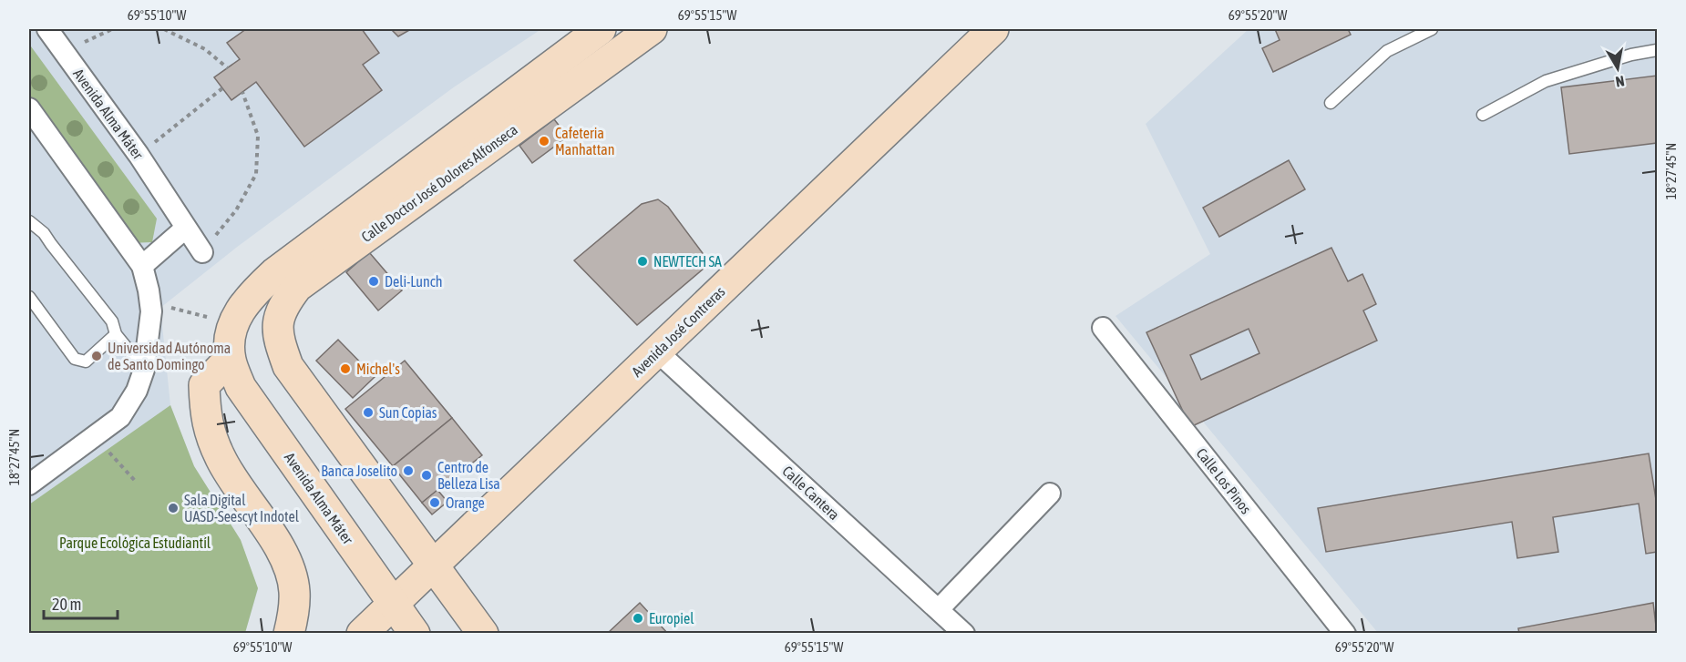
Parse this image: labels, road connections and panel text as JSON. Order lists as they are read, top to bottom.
{
  "streets": {
    "street": [
      "Avenida Alma Máter",
      "Calle Doctor José Dolores Alfonseca",
      "Avenida José Contreras",
      "Calle Los Pinos",
      "Calle Cantera"
    ]
  },
  "crossings": [
    ["Avenida Alma Máter", "Calle Doctor José Dolores Alfonseca"],
    ["Avenida Alma Máter", "Avenida José Contreras"],
    ["Calle Doctor José Dolores Alfonseca", "Avenida José Contreras"],
    ["Avenida José Contreras", "Calle Cantera"]
  ],
  "parks": ["Parque Ecológica Estudiantíl"],
  "places": [
    "Cafeteria Manhattan",
    "NEWTECH SA",
    "Deli-Lunch",
    "Universidad Autónoma de Santo Domingo",
    "Michel's",
    "Sun Copias",
    "Banca Joselito",
    "Centro de Belleza Lisa",
    "Orange",
    "Sala Digital UASD-Seescyt Indotel",
    "Europiel"
  ],
  "scale_bar": "20 m",
  "north": "bottom",
  "coordinates": [
    "69°55'10\"W",
    "69°55'15\"W",
    "69°55'20\"W",
    "18°27'45\"N"
  ]
}
